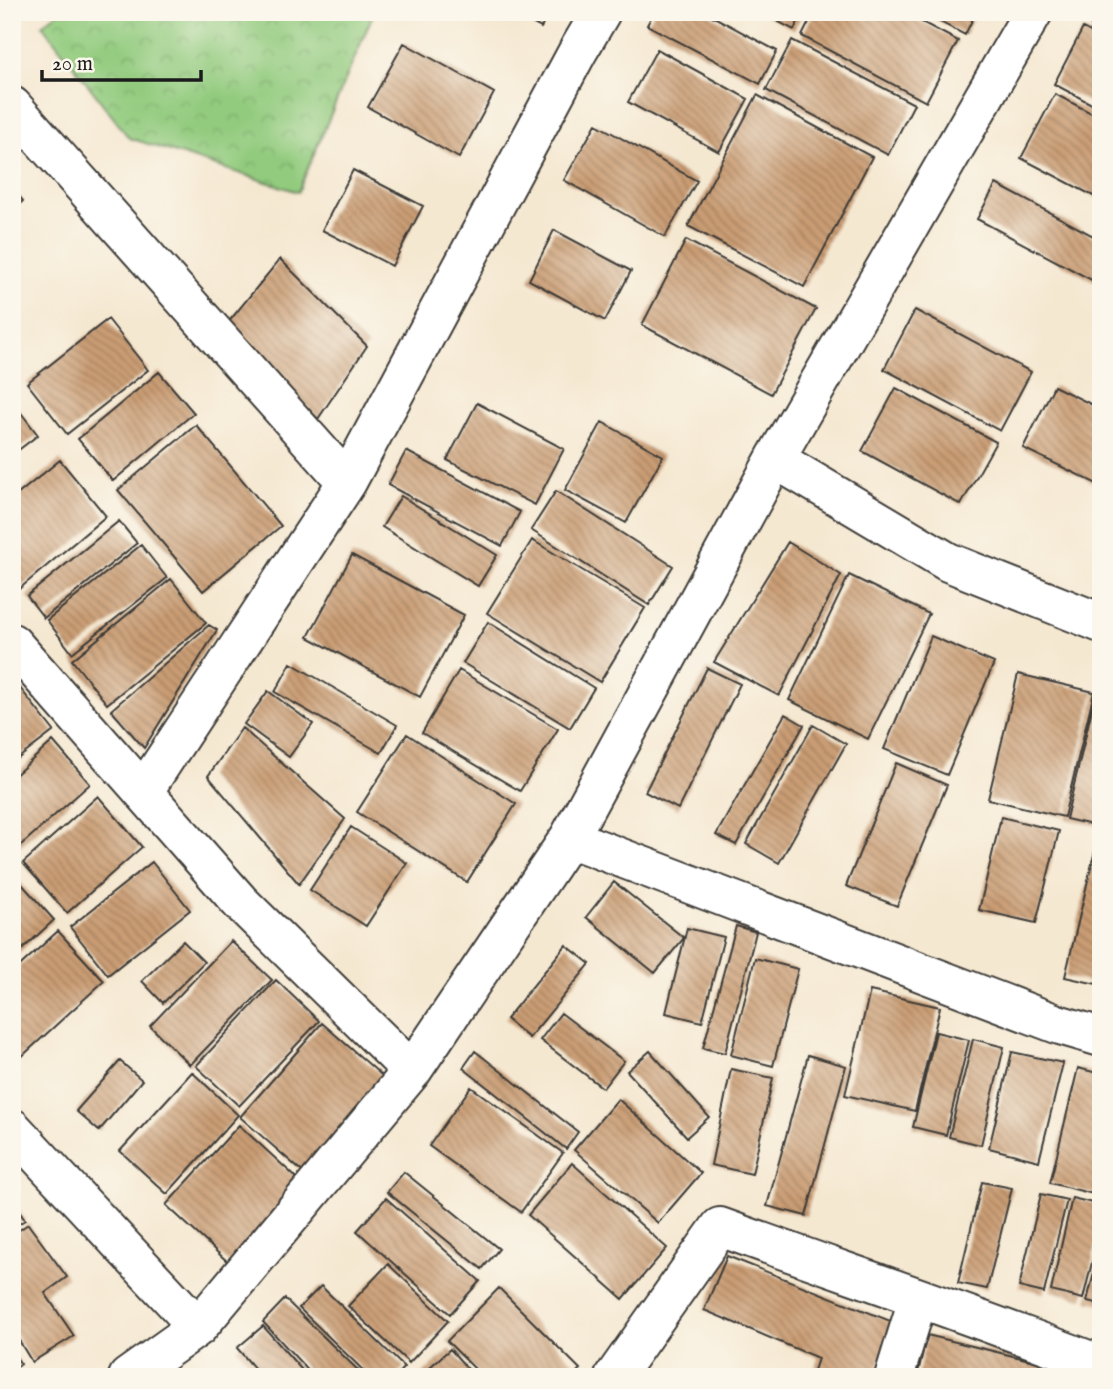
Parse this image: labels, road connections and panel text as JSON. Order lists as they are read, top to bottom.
{
  "scale_bar": "20 m"
}
